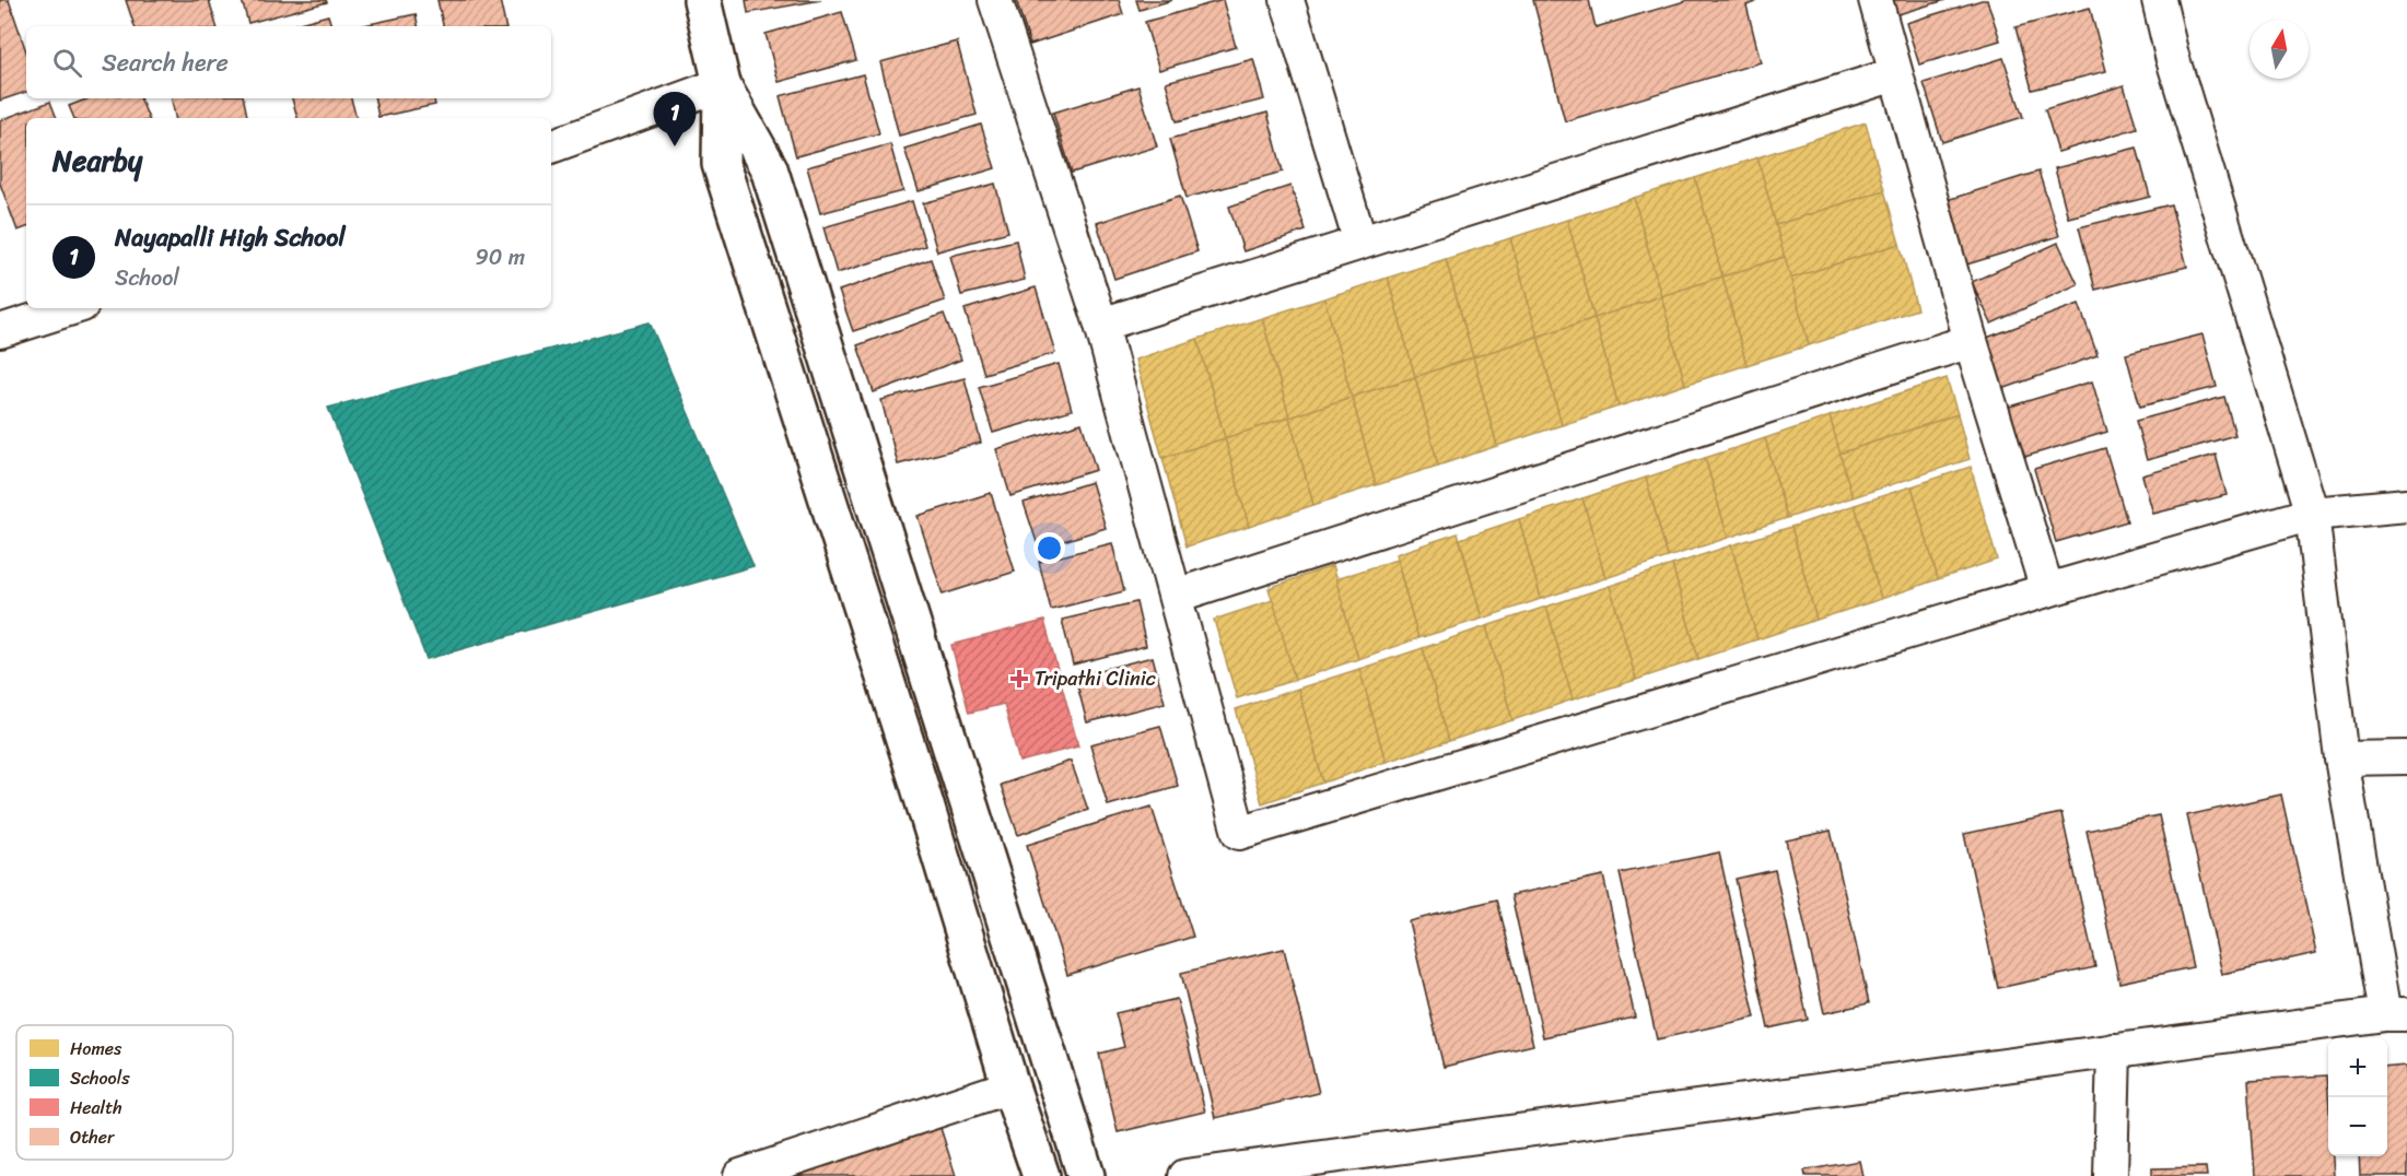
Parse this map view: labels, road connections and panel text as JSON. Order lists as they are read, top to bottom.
{
  "places": {
    "health": ["Tripathi Clinic"]
  },
  "legend": [
    "Homes",
    "Schools",
    "Health",
    "Other"
  ],
  "north": "top",
  "page": {
    "search": "Search here",
    "pins": "1",
    "heading": "Nearby",
    "list": [
      {
        "mark": "1",
        "name": "Nayapalli High School",
        "note": "School",
        "value": "90 m"
      }
    ],
    "map_buttons": ["+", "−"]
  }
}
